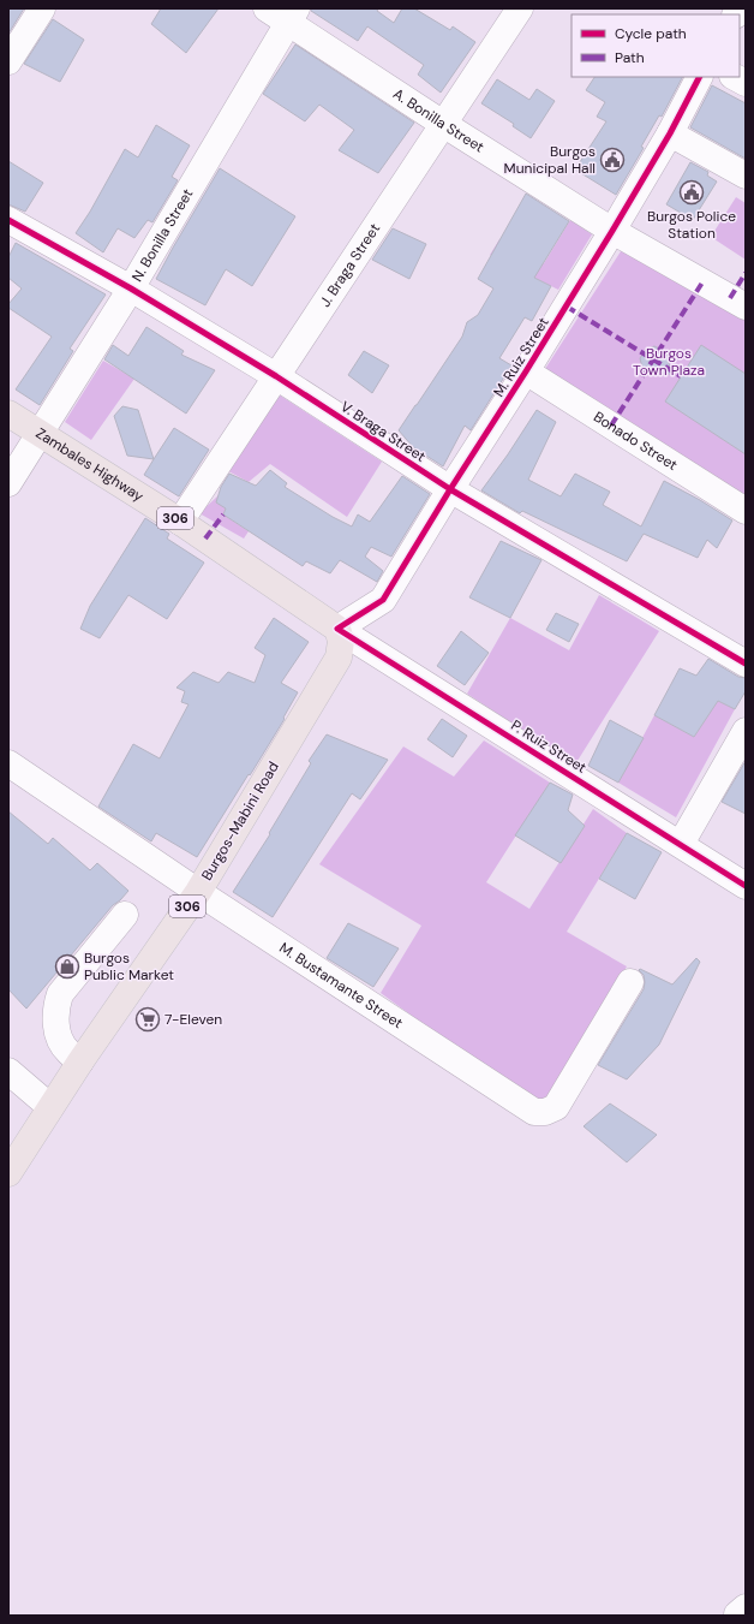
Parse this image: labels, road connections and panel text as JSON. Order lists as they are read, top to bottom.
{
  "streets": {
    "main road": ["Zambales Highway", "306", "Burgos-Mabini Road"],
    "street": [
      "A. Bonilla Street",
      "N. Bonilla Street",
      "J. Braga Street",
      "M. Ruiz Street",
      "V. Braga Street",
      "Bonado Street",
      "P. Ruiz Street",
      "M. Bustamante Street"
    ]
  },
  "crossings": [
    ["A. Bonilla Street", "N. Bonilla Street"],
    ["A. Bonilla Street", "J. Braga Street"],
    ["A. Bonilla Street", "M. Ruiz Street"],
    ["N. Bonilla Street", "V. Braga Street"],
    ["N. Bonilla Street", "Zambales Highway"],
    ["J. Braga Street", "V. Braga Street"],
    ["J. Braga Street", "Zambales Highway"],
    ["M. Ruiz Street", "V. Braga Street"],
    ["M. Ruiz Street", "Bonado Street"],
    ["M. Ruiz Street", "Zambales Highway"],
    ["M. Ruiz Street", "P. Ruiz Street"],
    ["M. Ruiz Street", "Burgos-Mabini Road"],
    ["Zambales Highway", "P. Ruiz Street"],
    ["Zambales Highway", "Burgos-Mabini Road"],
    ["P. Ruiz Street", "Burgos-Mabini Road"],
    ["Burgos-Mabini Road", "M. Bustamante Street"]
  ],
  "parks": ["Burgos Town Plaza"],
  "places": {
    "public building": ["Burgos Municipal Hall", "Burgos Police Station"],
    "shop": ["Burgos Public Market"],
    "supermarket": ["7-Eleven"]
  },
  "legend": ["Cycle path", "Path"]
}
